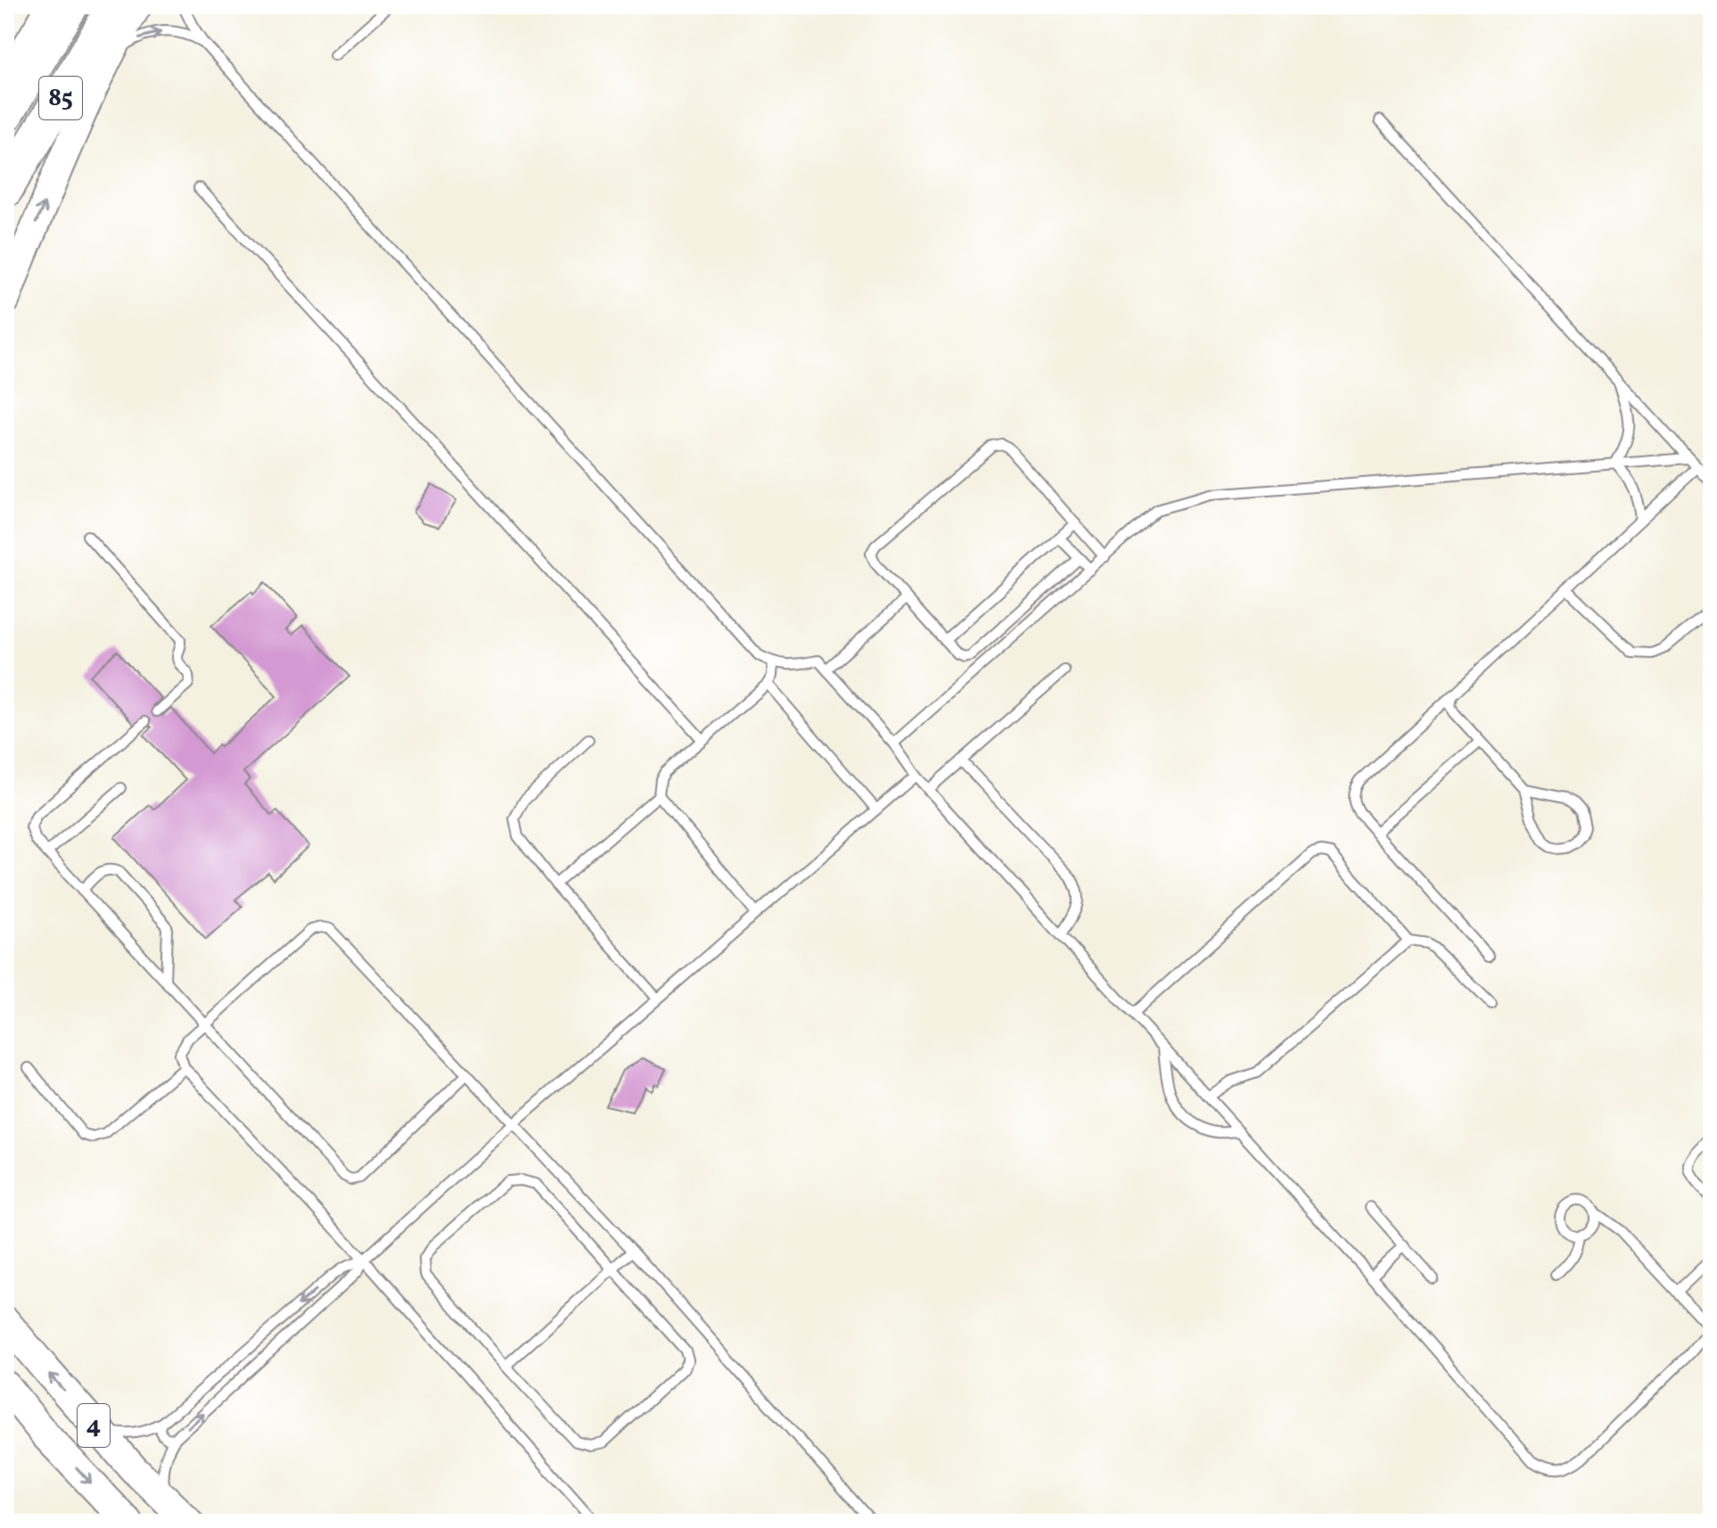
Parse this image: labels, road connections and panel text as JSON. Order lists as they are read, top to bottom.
{
  "streets": {
    "highway": ["85"],
    "main road": ["4"]
  }
}
